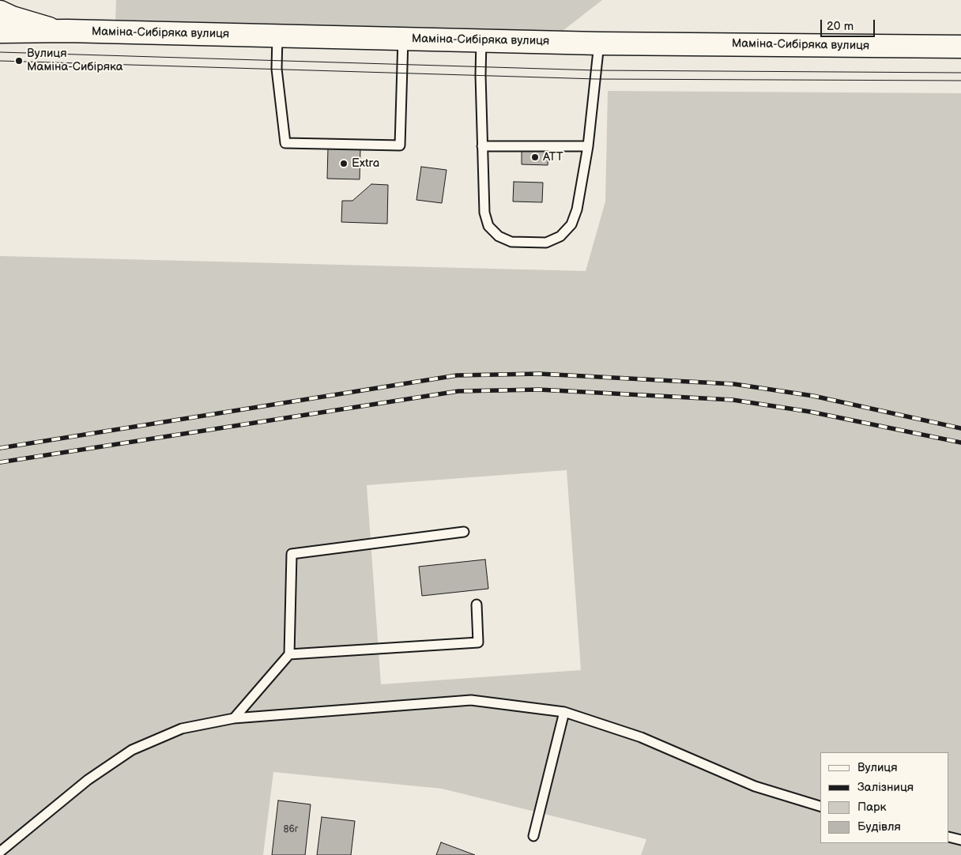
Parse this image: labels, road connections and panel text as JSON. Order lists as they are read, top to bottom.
{
  "streets": {
    "main road": ["Маміна-Сибіряка вулиця"]
  },
  "places": ["Вулиця Маміна-Сибіряка", "ATT", "Extra"],
  "house_numbers": ["86г"],
  "legend": [
    "Вулиця",
    "Залізниця",
    "Парк",
    "Будівля"
  ],
  "scale_bar": "20 m"
}
